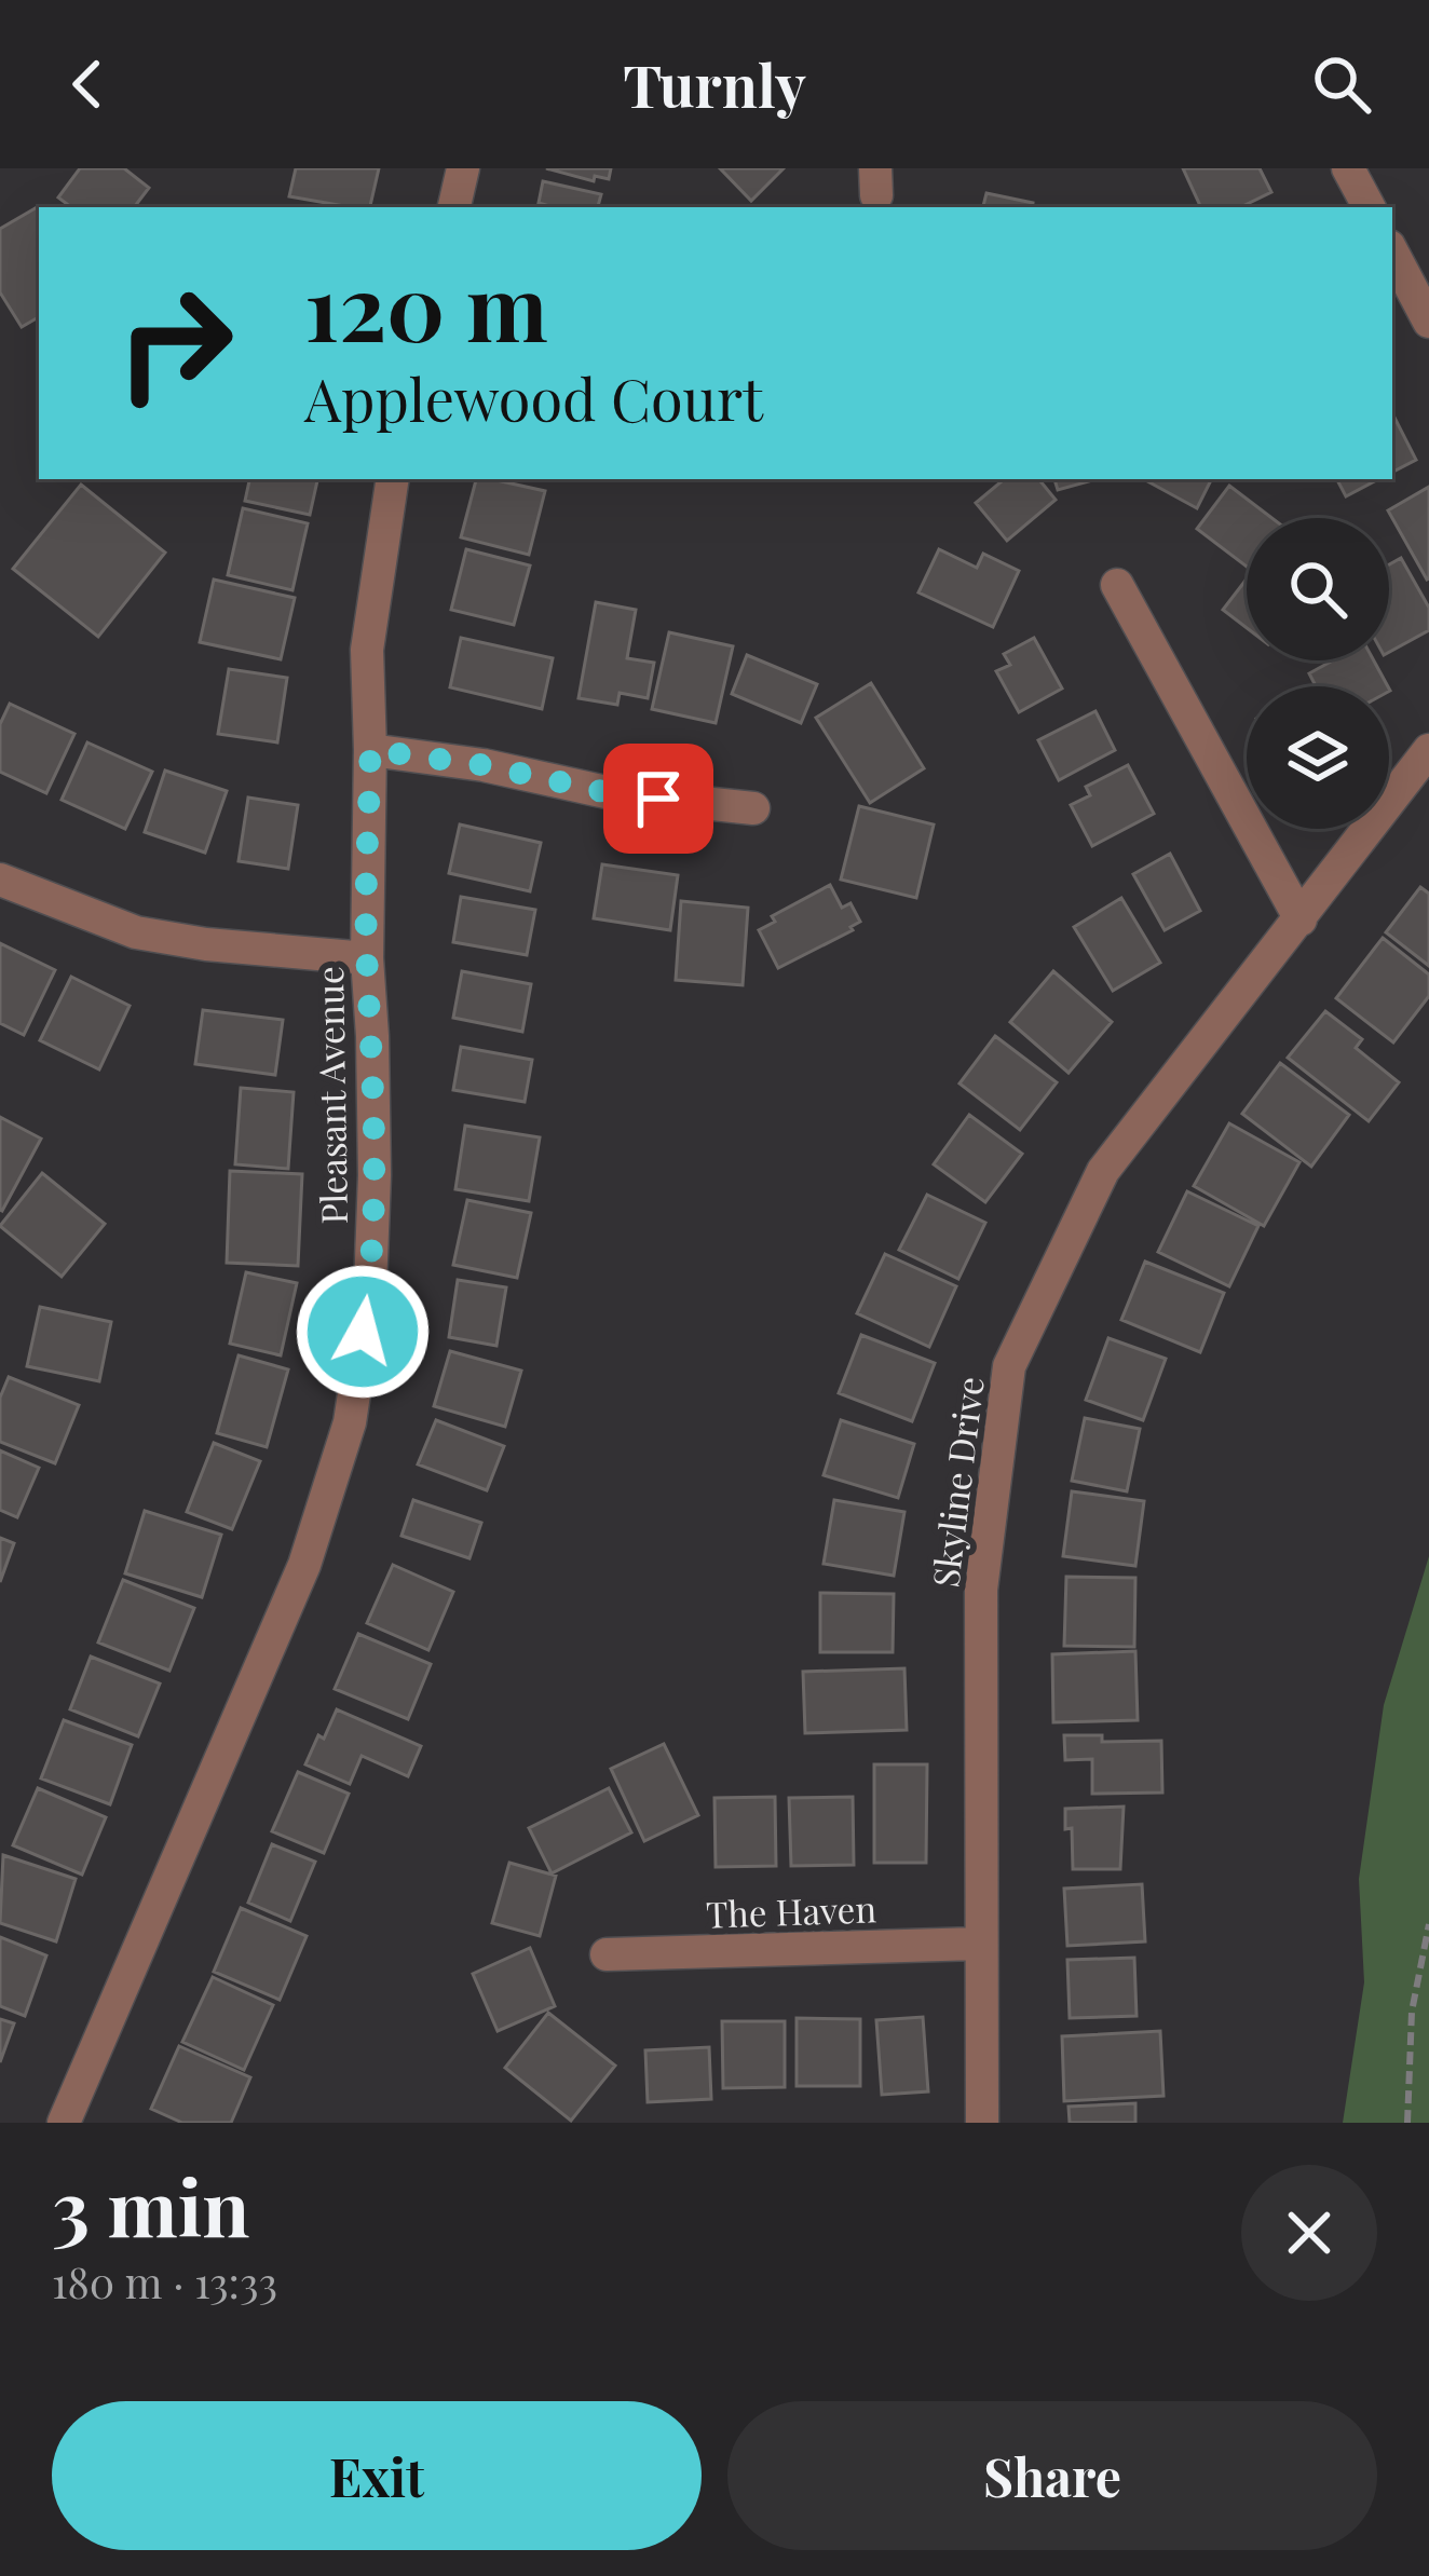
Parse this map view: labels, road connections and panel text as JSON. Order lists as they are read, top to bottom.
{
  "streets": {
    "street": ["Pleasant Avenue", "Skyline Drive", "The Haven"]
  },
  "crossings": [
    ["Skyline Drive", "The Haven"]
  ],
  "page": {
    "header": "Turnly",
    "turn": ["120 m", "Applewood Court"],
    "heading": ["3 min", "180 m · 13:33"],
    "buttons": ["Exit", "Share"]
  }
}
